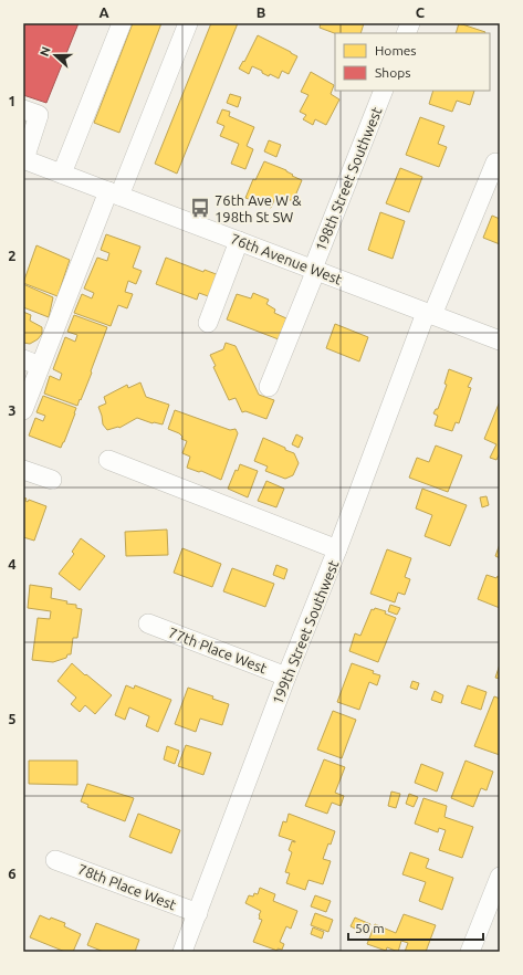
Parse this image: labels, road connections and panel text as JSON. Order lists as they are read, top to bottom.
{
  "streets": {
    "street": [
      "198th Street Southwest",
      "76th Avenue West",
      "199th Street Southwest",
      "77th Place West",
      "78th Place West"
    ]
  },
  "crossings": [
    ["198th Street Southwest", "76th Avenue West"],
    ["76th Avenue West", "199th Street Southwest"],
    ["199th Street Southwest", "77th Place West"],
    ["199th Street Southwest", "78th Place West"]
  ],
  "places": {
    "bus stop": ["76th Ave W & 198th St SW"]
  },
  "legend": ["Homes", "Shops"],
  "scale_bar": "50 m",
  "north": "left",
  "grid": {
    "columns": ["A", "B", "C"],
    "rows": [
      "1",
      "2",
      "3",
      "4",
      "5",
      "6"
    ]
  }
}
